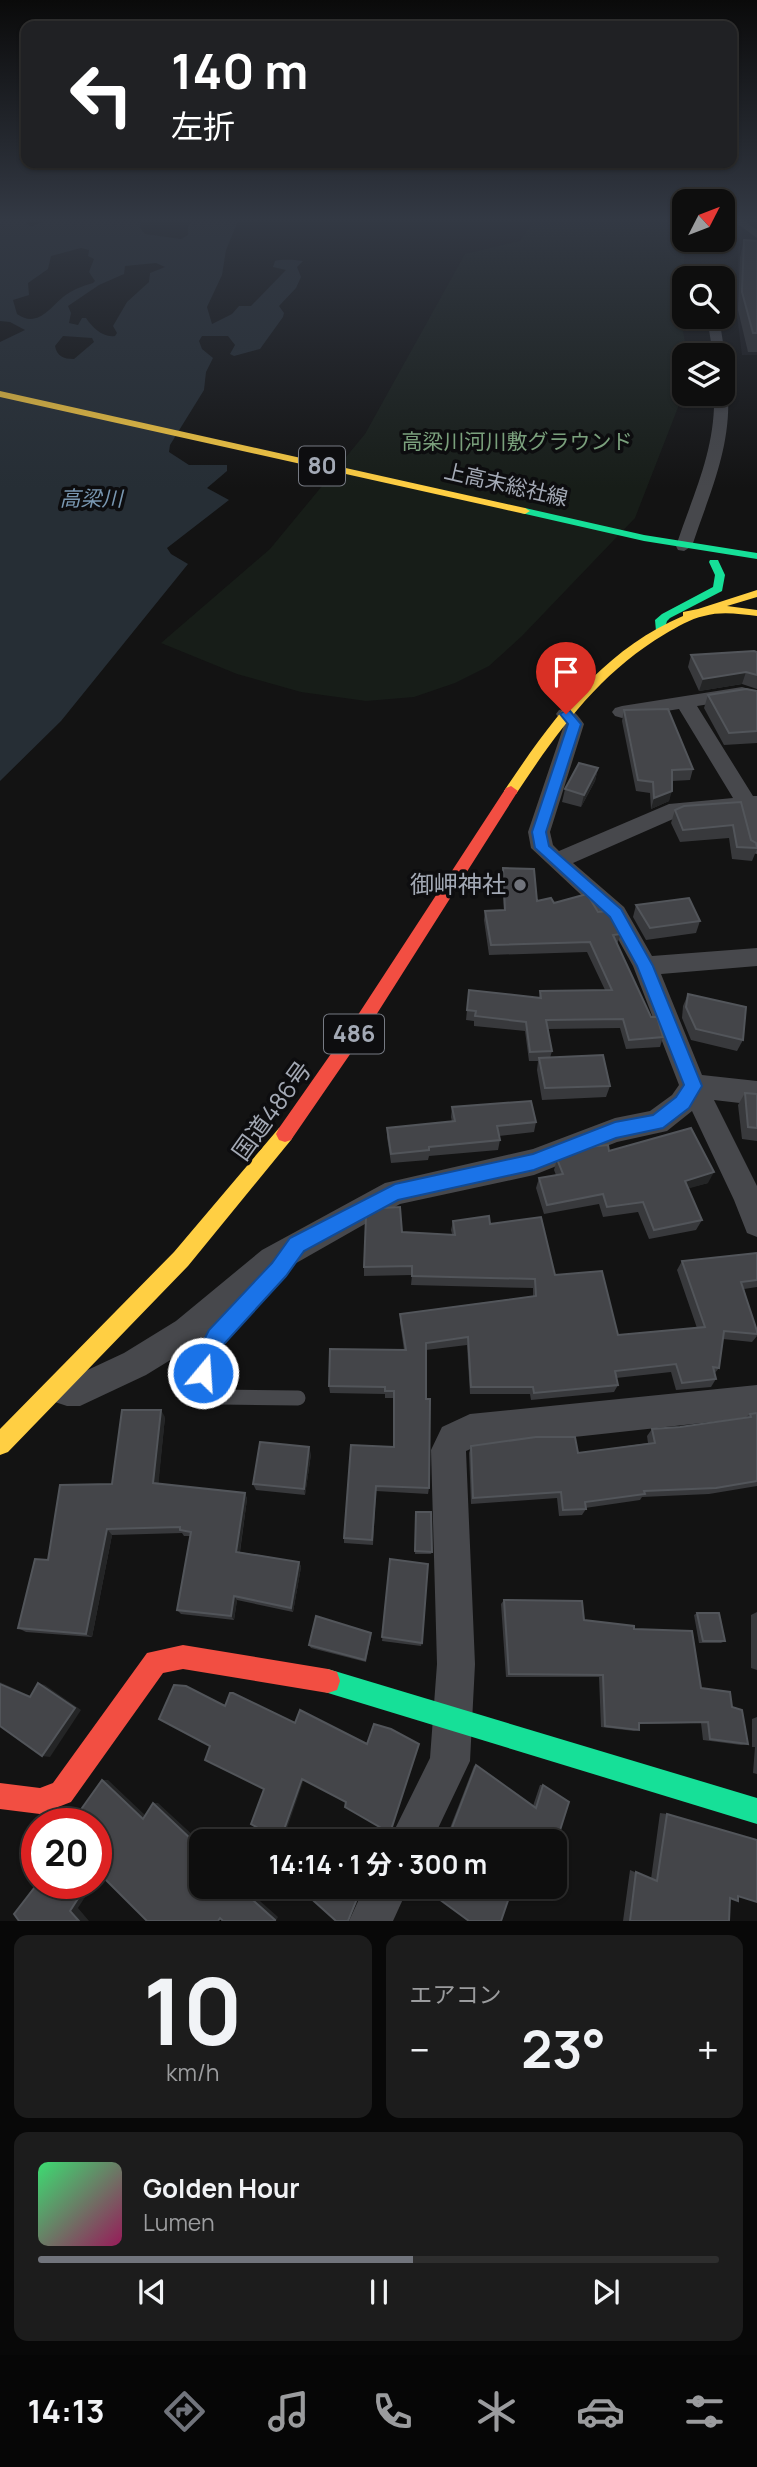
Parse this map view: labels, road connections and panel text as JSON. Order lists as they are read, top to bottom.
{
  "streets": {
    "main road": [
      "80",
      "上高末総社線",
      "486",
      "国道486号"
    ]
  },
  "water": ["高梁川"],
  "parks": ["高梁川河川敷グラウンド"],
  "places": ["御岬神社"],
  "north": "top right",
  "page": {
    "turn": ["140 m", "左折"],
    "limit": "20",
    "trip": "14:14 · 1 分 · 300 m",
    "tile": [
      ["10", "km/h"],
      "エアコン"
    ],
    "heat": ["−", "23°", "+"],
    "song": ["Golden Hour", "Lumen"],
    "tabs": "14:13"
  }
}
